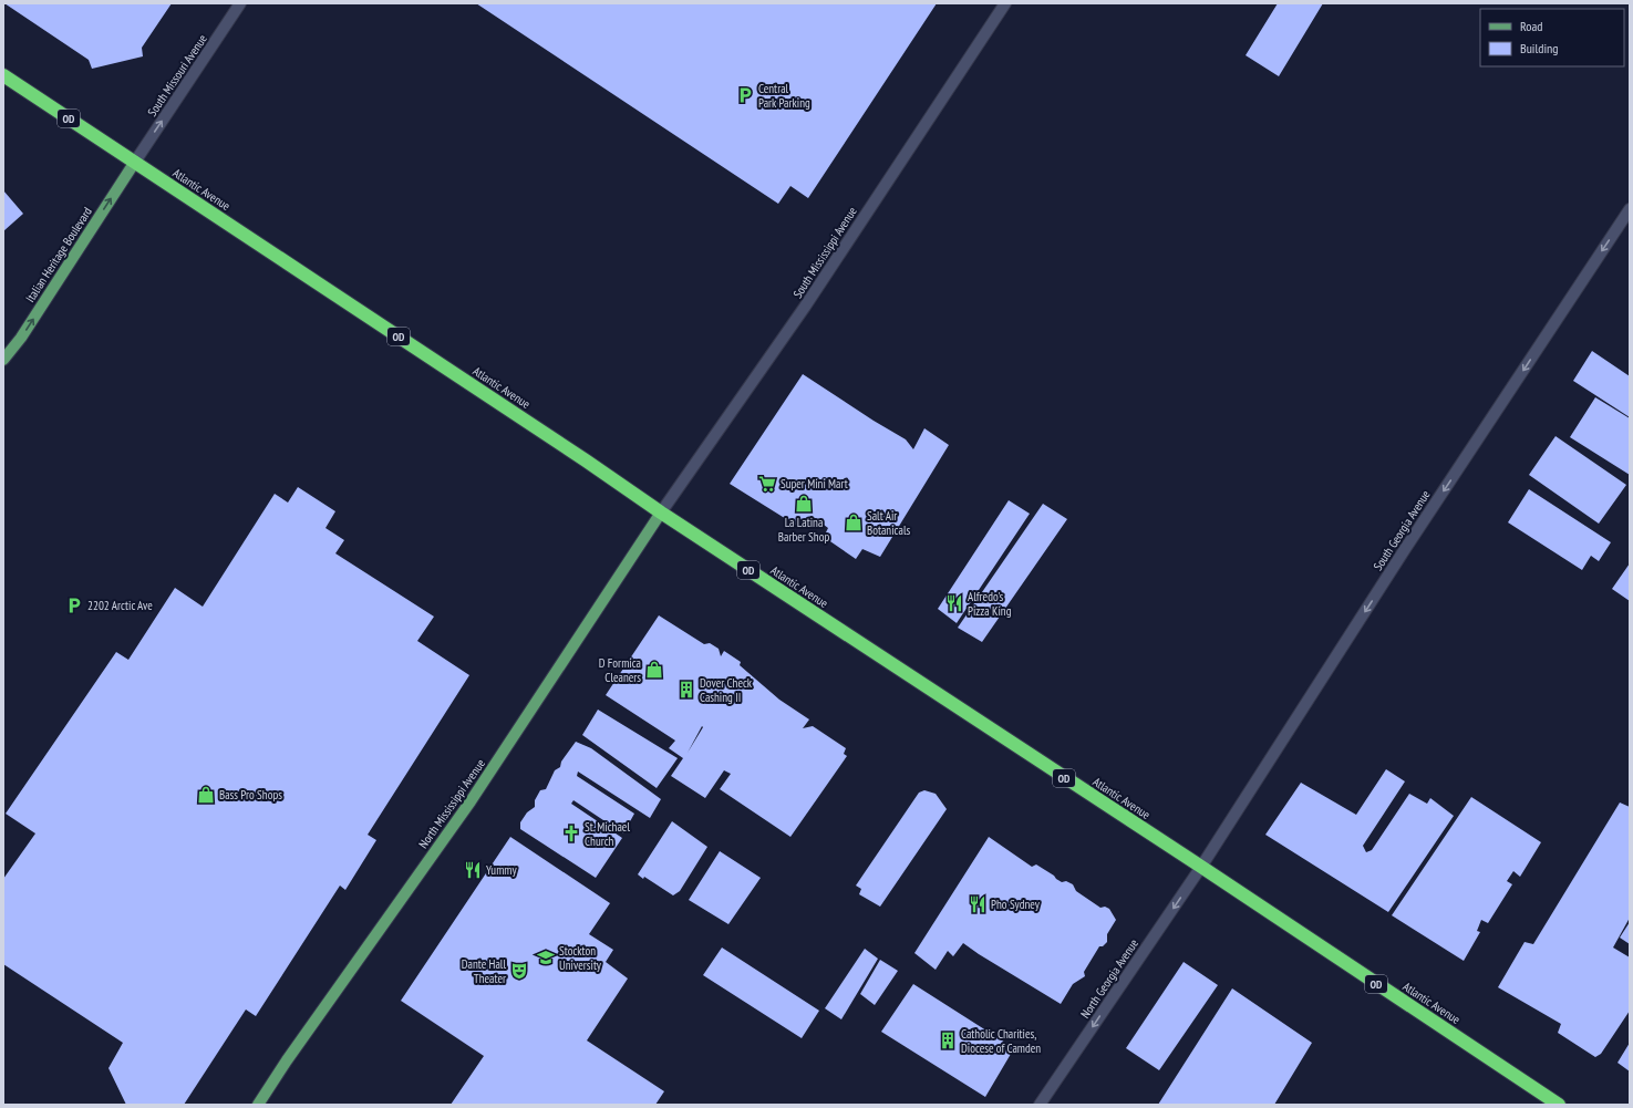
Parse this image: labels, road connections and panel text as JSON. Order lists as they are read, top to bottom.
{
  "streets": {
    "highway": ["OD", "Atlantic Avenue"],
    "main road": ["Italian Heritage Boulevard", "North Mississippi Avenue"],
    "street": [
      "South Missouri Avenue",
      "South Mississippi Avenue",
      "South Georgia Avenue",
      "North Georgia Avenue"
    ]
  },
  "crossings": [
    ["South Missouri Avenue", "Atlantic Avenue"],
    ["South Missouri Avenue", "Italian Heritage Boulevard"],
    ["Atlantic Avenue", "South Mississippi Avenue"],
    ["Atlantic Avenue", "Italian Heritage Boulevard"],
    ["Atlantic Avenue", "South Georgia Avenue"],
    ["Atlantic Avenue", "North Mississippi Avenue"],
    ["Atlantic Avenue", "North Georgia Avenue"],
    ["South Mississippi Avenue", "North Mississippi Avenue"],
    ["South Georgia Avenue", "North Georgia Avenue"]
  ],
  "one_way": [
    "South Missouri Avenue",
    "Italian Heritage Boulevard",
    "South Georgia Avenue",
    "North Georgia Avenue"
  ],
  "places": {
    "parking": ["Central Park Parking", "2202 Arctic Ave"],
    "supermarket": ["Super Mini Mart"],
    "shop": [
      "La Latina Barber Shop",
      "Salt Air Botanicals",
      "D Formica Cleaners",
      "Bass Pro Shops"
    ],
    "restaurant": ["Alfredo's Pizza King", "Yummy", "Pho Sydney"],
    "building": ["Dover Check Cashing II", "Catholic Charities, Diocese of Camden"],
    "church": ["St. Michael Church"],
    "school or university": ["Stockton University"],
    "theatre": ["Dante Hall Theater"]
  },
  "legend": ["Road", "Building"]
}
